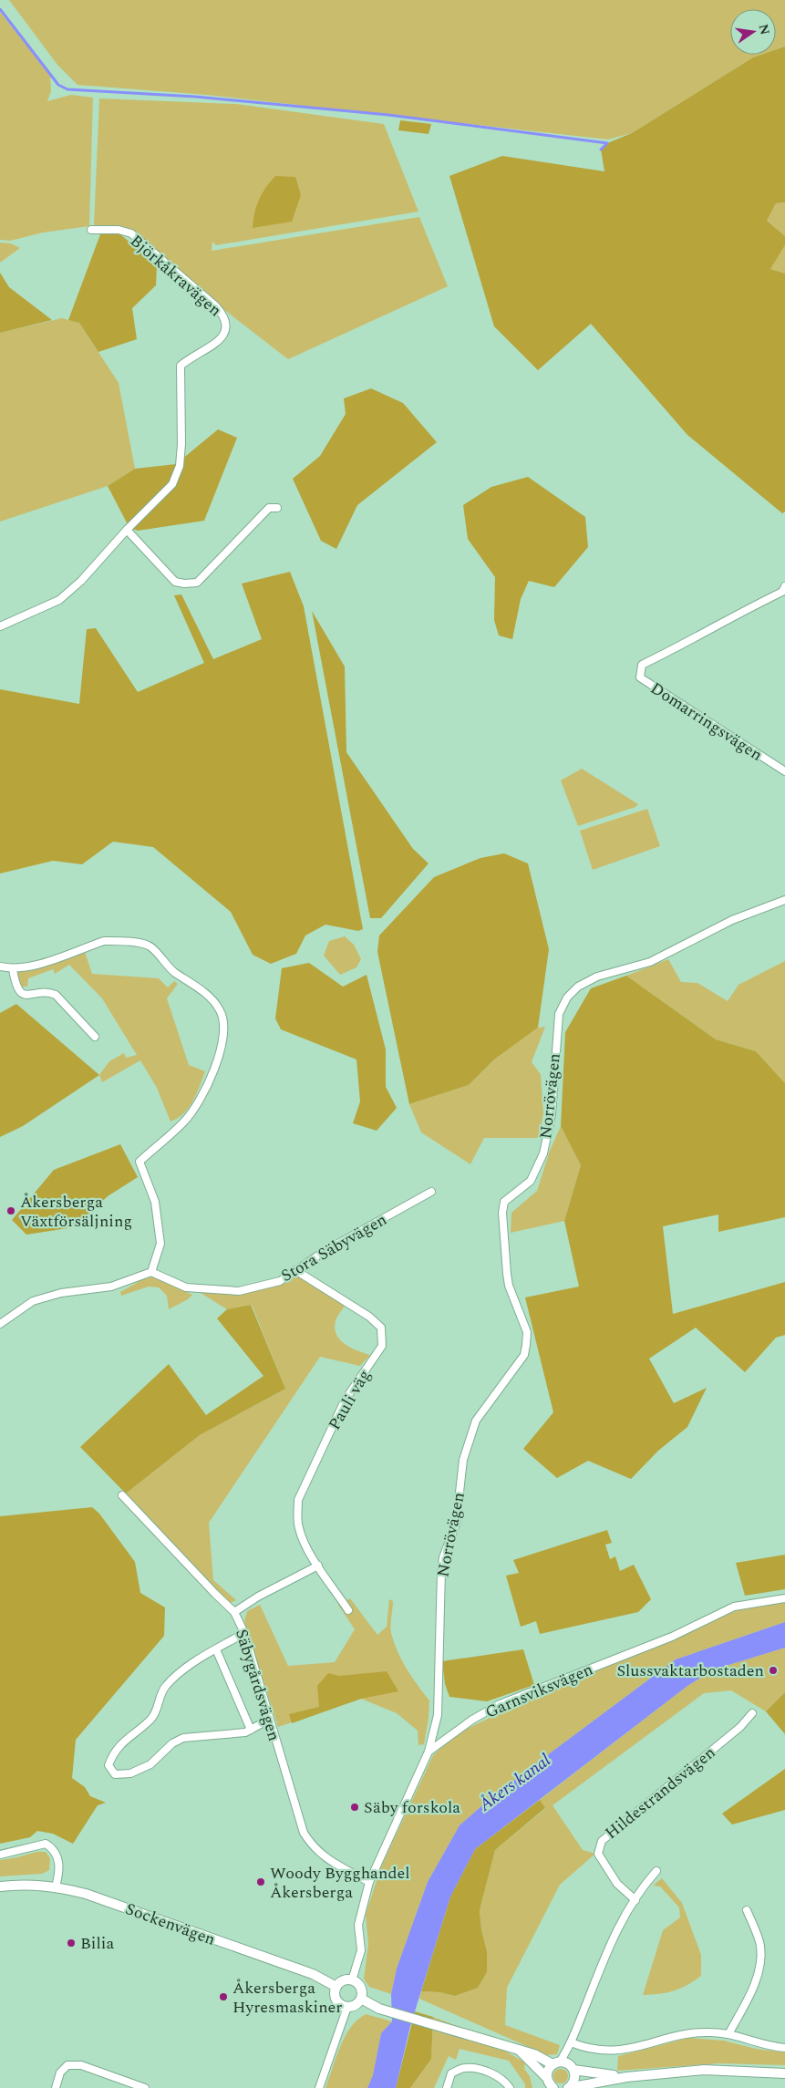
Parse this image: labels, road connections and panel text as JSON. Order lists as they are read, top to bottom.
{
  "streets": {
    "street": [
      "Björkåkravägen",
      "Domarringsvägen",
      "Norrövägen",
      "Stora Säbyvägen",
      "Pauli väg",
      "Säbygårdsvägen",
      "Garnsviksvägen",
      "Hildestrandsvägen",
      "Sockenvägen"
    ]
  },
  "crossings": [
    ["Norrövägen", "Säbygårdsvägen"],
    ["Norrövägen", "Garnsviksvägen"],
    ["Norrövägen", "Sockenvägen"],
    ["Stora Säbyvägen", "Pauli väg"]
  ],
  "water": ["Åkers kanal"],
  "places": [
    "Åkersberga Växtförsäljning",
    "Slussvaktarbostaden",
    "Säby forskola",
    "Woody Bygghandel Åkersberga",
    "Bilia",
    "Åkersberga Hyresmaskiner"
  ],
  "north": "right"
}
